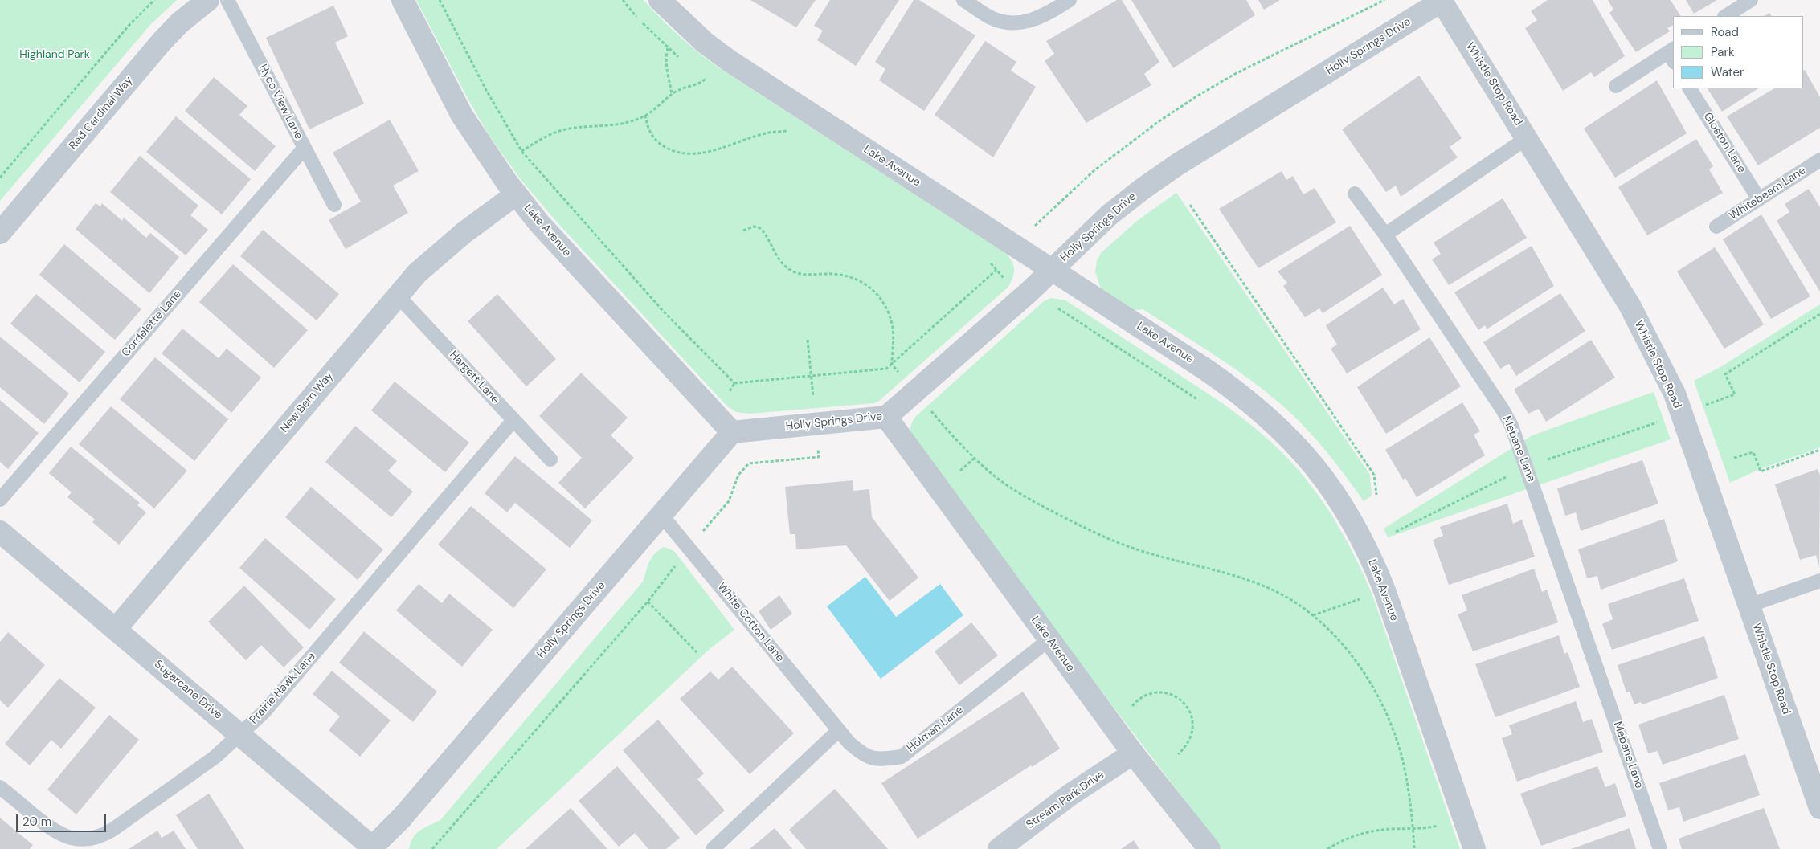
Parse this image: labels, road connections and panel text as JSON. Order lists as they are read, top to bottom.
{
  "streets": {
    "street": [
      "Holly Springs Drive",
      "Whistle Stop Road",
      "Red Cardinal Way",
      "Lake Avenue",
      "New Bern Way",
      "Sugarcane Drive",
      "Stream Park Drive"
    ],
    "lane": [
      "Hyco View Lane",
      "Gloston Lane",
      "Whitebeam Lane",
      "Cordelette Lane",
      "Hargett Lane",
      "Mebane Lane",
      "White Cotton Lane",
      "Prairie Hawk Lane",
      "Holman Lane"
    ]
  },
  "crossings": [
    ["Holly Springs Drive", "Whistle Stop Road"],
    ["Holly Springs Drive", "Lake Avenue"],
    ["Holly Springs Drive", "White Cotton Lane"],
    ["Holly Springs Drive", "Sugarcane Drive"],
    ["Hyco View Lane", "Cordelette Lane"],
    ["Gloston Lane", "Whitebeam Lane"],
    ["Lake Avenue", "New Bern Way"],
    ["Lake Avenue", "Holman Lane"],
    ["Lake Avenue", "Stream Park Drive"],
    ["Hargett Lane", "New Bern Way"],
    ["Hargett Lane", "Prairie Hawk Lane"],
    ["New Bern Way", "Sugarcane Drive"],
    ["White Cotton Lane", "Holman Lane"],
    ["Prairie Hawk Lane", "Sugarcane Drive"]
  ],
  "parks": ["Highland Park"],
  "legend": ["Road", "Park", "Water"],
  "scale_bar": "20 m"
}
